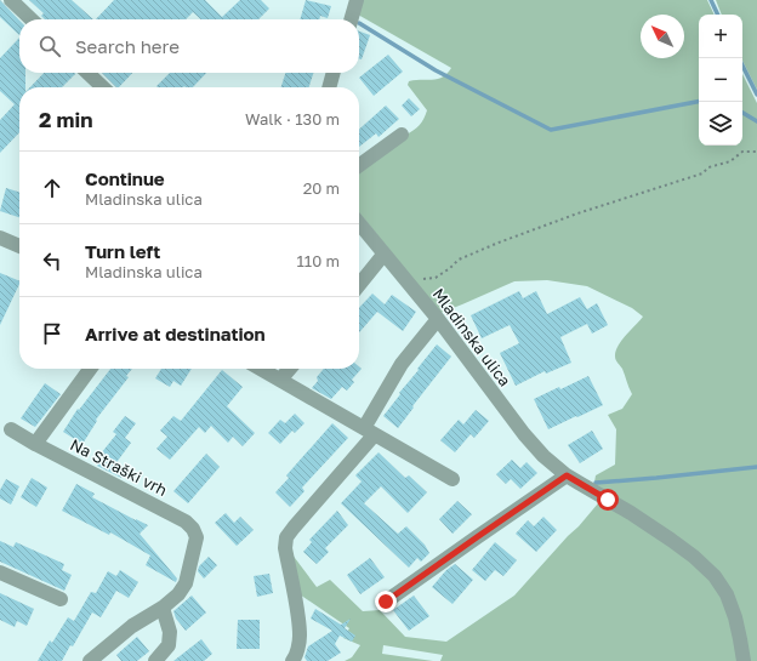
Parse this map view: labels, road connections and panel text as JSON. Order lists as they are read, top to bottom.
{
  "streets": {
    "street": ["Mladinska ulica", "Na Straški vrh"]
  },
  "north": "top left",
  "page": {
    "map_buttons": ["+", "−"],
    "search": "Search here",
    "heading": ["2 min", "Walk · 130 m"],
    "list": [
      ["Continue", "Mladinska ulica", "20 m"],
      ["Turn left", "Mladinska ulica", "110 m"],
      "Arrive at destination"
    ]
  }
}
